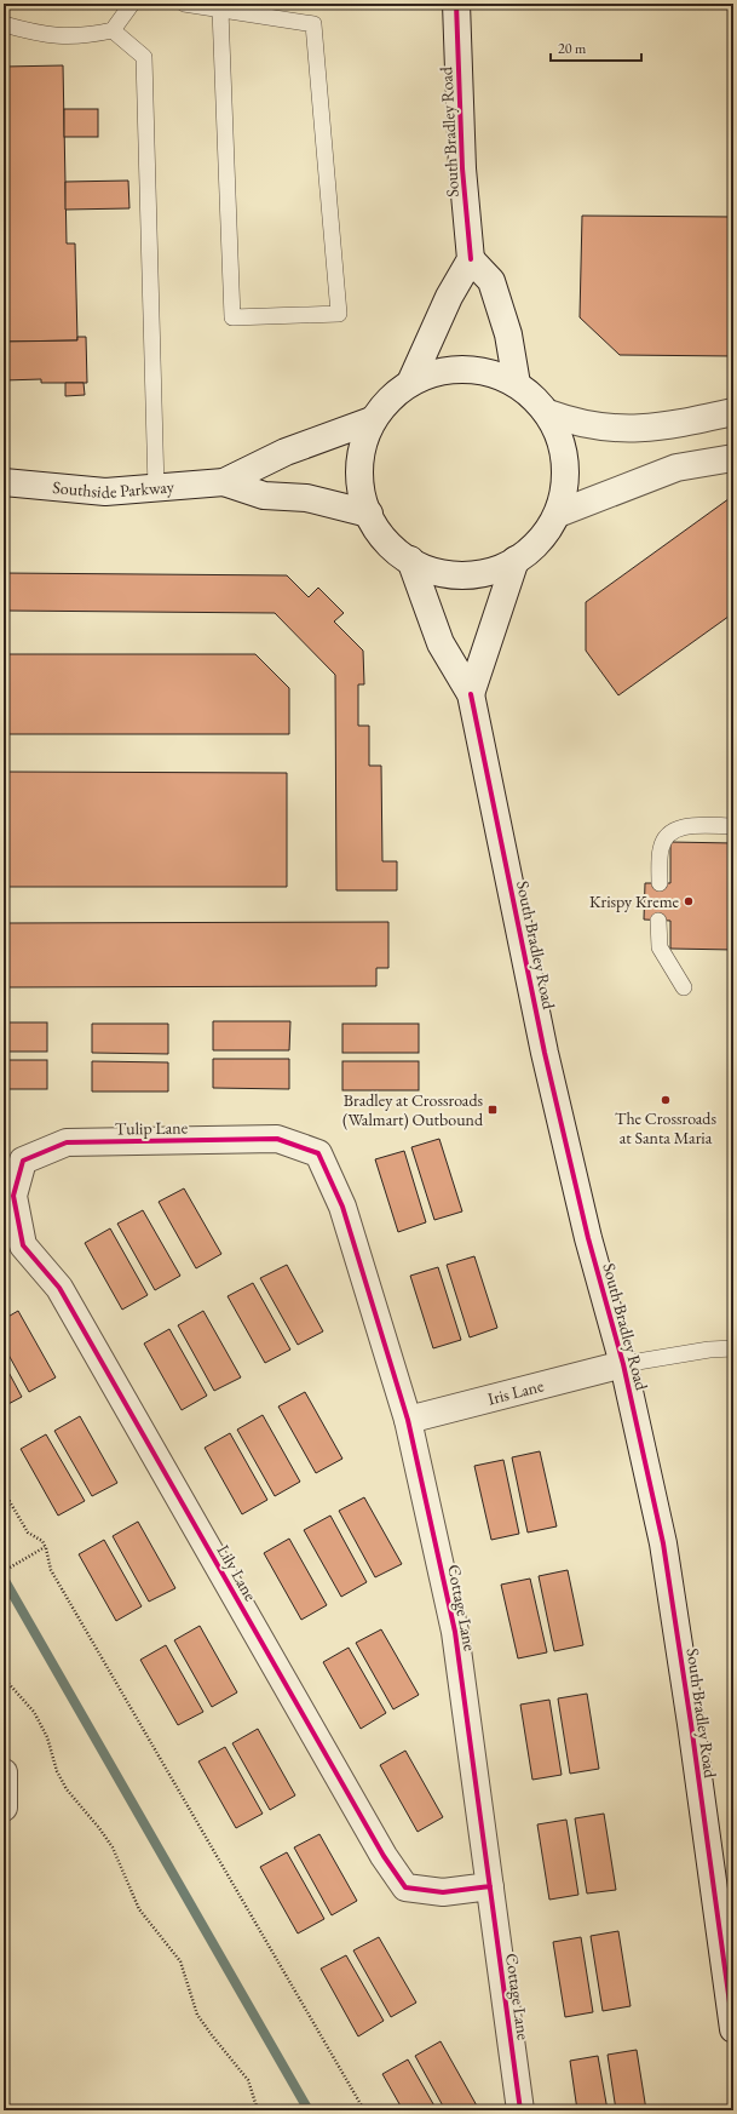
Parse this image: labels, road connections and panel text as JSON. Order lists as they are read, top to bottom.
{
  "streets": {
    "street": [
      "South Bradley Road",
      "Southside Parkway",
      "Tulip Lane",
      "Iris Lane",
      "Lily Lane",
      "Cottage Lane"
    ]
  },
  "crossings": [
    ["South Bradley Road", "Iris Lane"],
    ["Tulip Lane", "Lily Lane"],
    ["Tulip Lane", "Cottage Lane"],
    ["Iris Lane", "Cottage Lane"],
    ["Lily Lane", "Cottage Lane"]
  ],
  "places": {
    "other": ["Krispy Kreme", "The Crossroads at Santa Maria"],
    "transit": ["Bradley at Crossroads (Walmart) Outbound"]
  },
  "scale_bar": "20 m"
}
